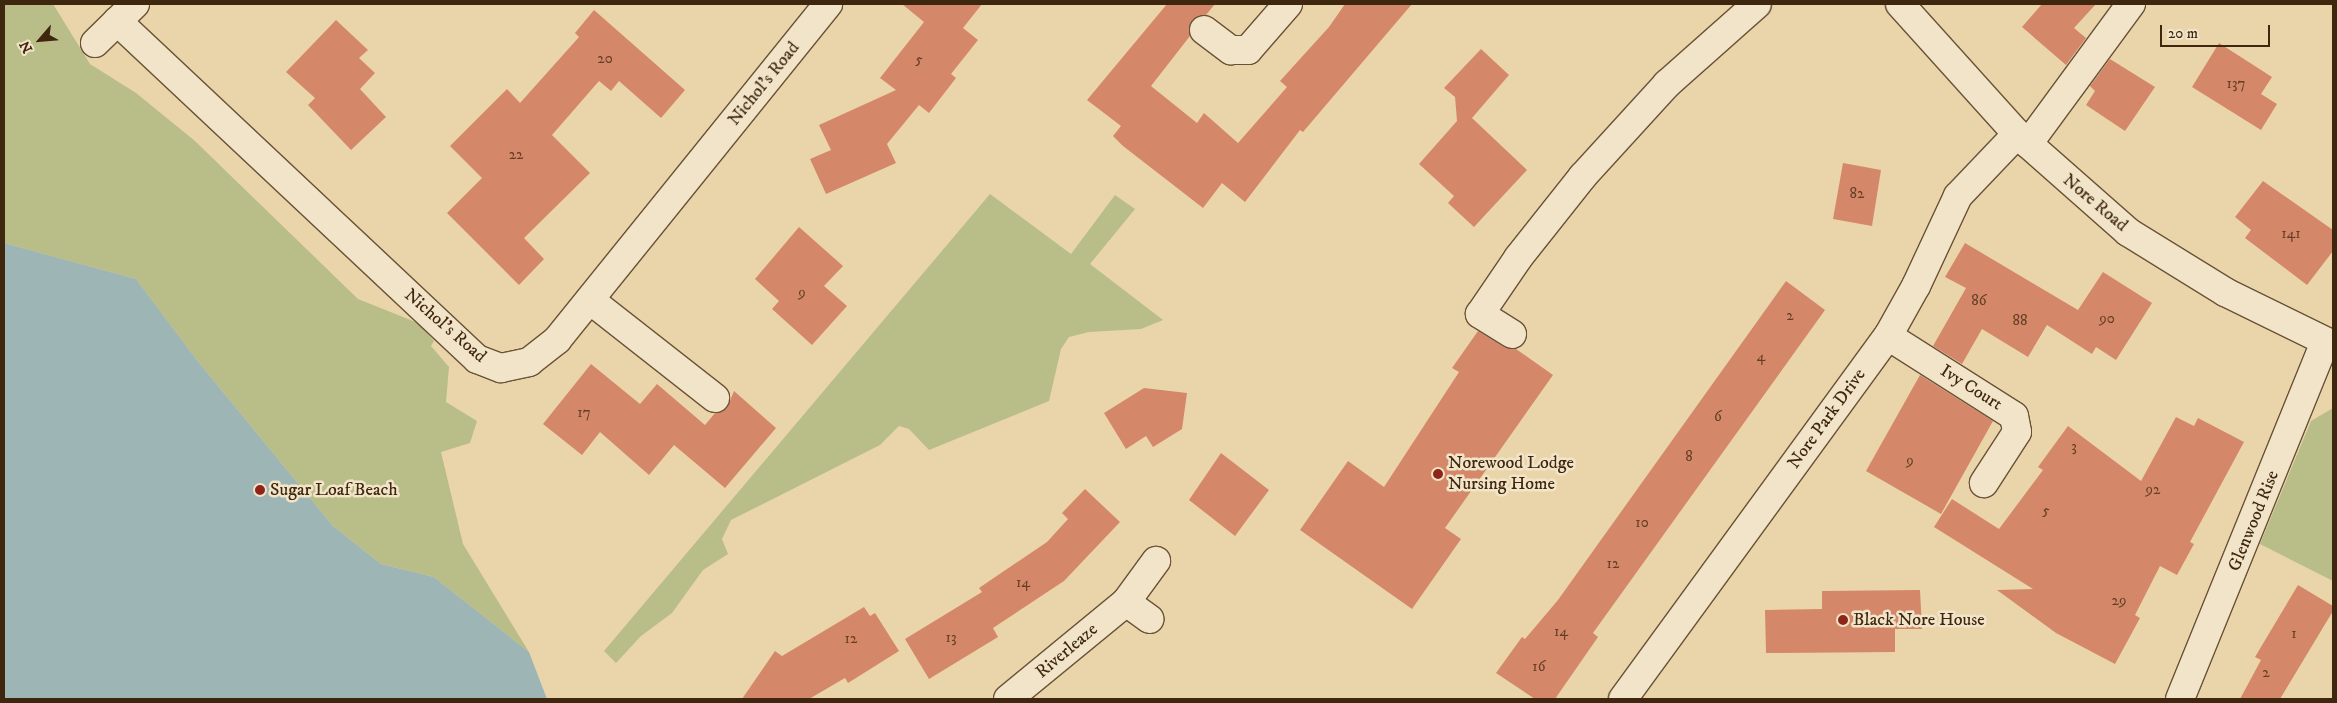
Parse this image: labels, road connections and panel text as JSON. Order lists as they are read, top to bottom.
{
  "streets": {
    "street": [
      "Nichol's Road",
      "Nore Road",
      "Ivy Court",
      "Nore Park Drive",
      "Glenwood Rise",
      "Riverleaze"
    ]
  },
  "crossings": [
    ["Nore Road", "Nore Park Drive"],
    ["Nore Road", "Glenwood Rise"],
    ["Ivy Court", "Nore Park Drive"]
  ],
  "places": ["Norewood Lodge Nursing Home", "Sugar Loaf Beach", "Black Nore House"],
  "house_numbers": [
    "20",
    "5",
    "137",
    "22",
    "82",
    "141",
    "9",
    "86",
    "2",
    "90",
    "88",
    "4",
    "17",
    "6",
    "3",
    "8",
    "9",
    "92",
    "5",
    "10",
    "12",
    "14",
    "29",
    "14",
    "1",
    "13",
    "12",
    "16",
    "2"
  ],
  "scale_bar": "20 m",
  "north": "bottom left"
}
